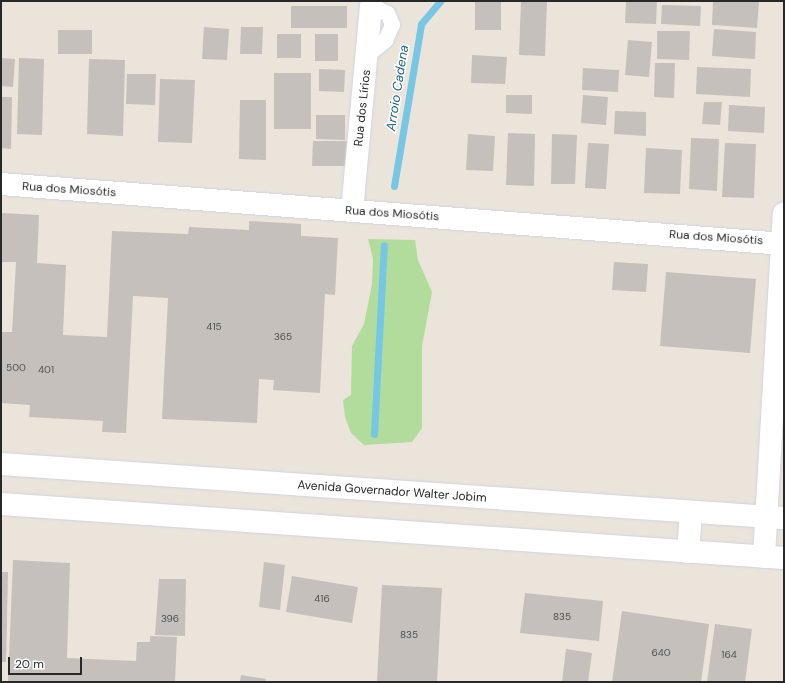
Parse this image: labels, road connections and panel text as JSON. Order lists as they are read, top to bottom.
{
  "streets": {
    "main road": ["Rua dos Lírios", "Rua dos Miosótis", "Avenida Governador Walter Jobim"]
  },
  "crossings": [
    ["Rua dos Lírios", "Rua dos Miosótis"]
  ],
  "water": ["Arroio Cadena"],
  "house_numbers": [
    "415",
    "365",
    "500",
    "401",
    "416",
    "835",
    "396",
    "835",
    "640",
    "164"
  ],
  "scale_bar": "20 m"
}
